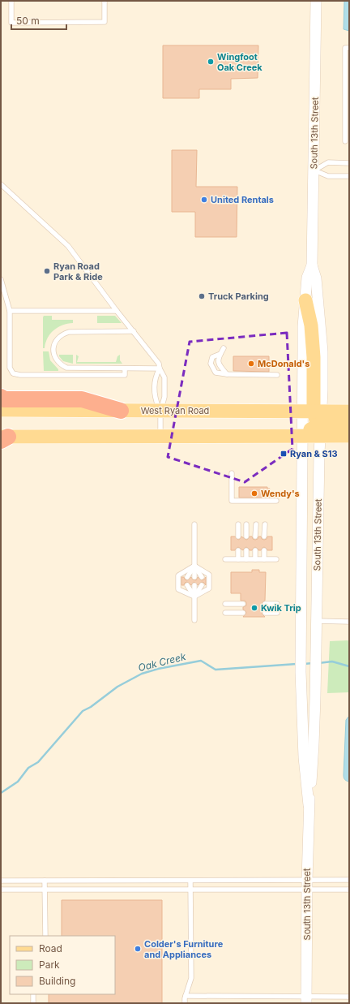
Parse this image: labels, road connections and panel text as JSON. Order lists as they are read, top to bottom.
{
  "streets": {
    "main road": ["West Ryan Road"],
    "street": ["South 13th Street"]
  },
  "crossings": [
    ["South 13th Street", "West Ryan Road"]
  ],
  "water": ["Oak Creek"],
  "places": {
    "other": [
      "Wingfoot Oak Creek",
      "United Rentals",
      "Ryan Road Park & Ride",
      "Truck Parking",
      "McDonald's",
      "Wendy's",
      "Kwik Trip",
      "Colder's Furniture and Appliances"
    ],
    "transit": ["Ryan & S13"]
  },
  "legend": ["Road", "Park", "Building"],
  "scale_bar": "50 m"
}
